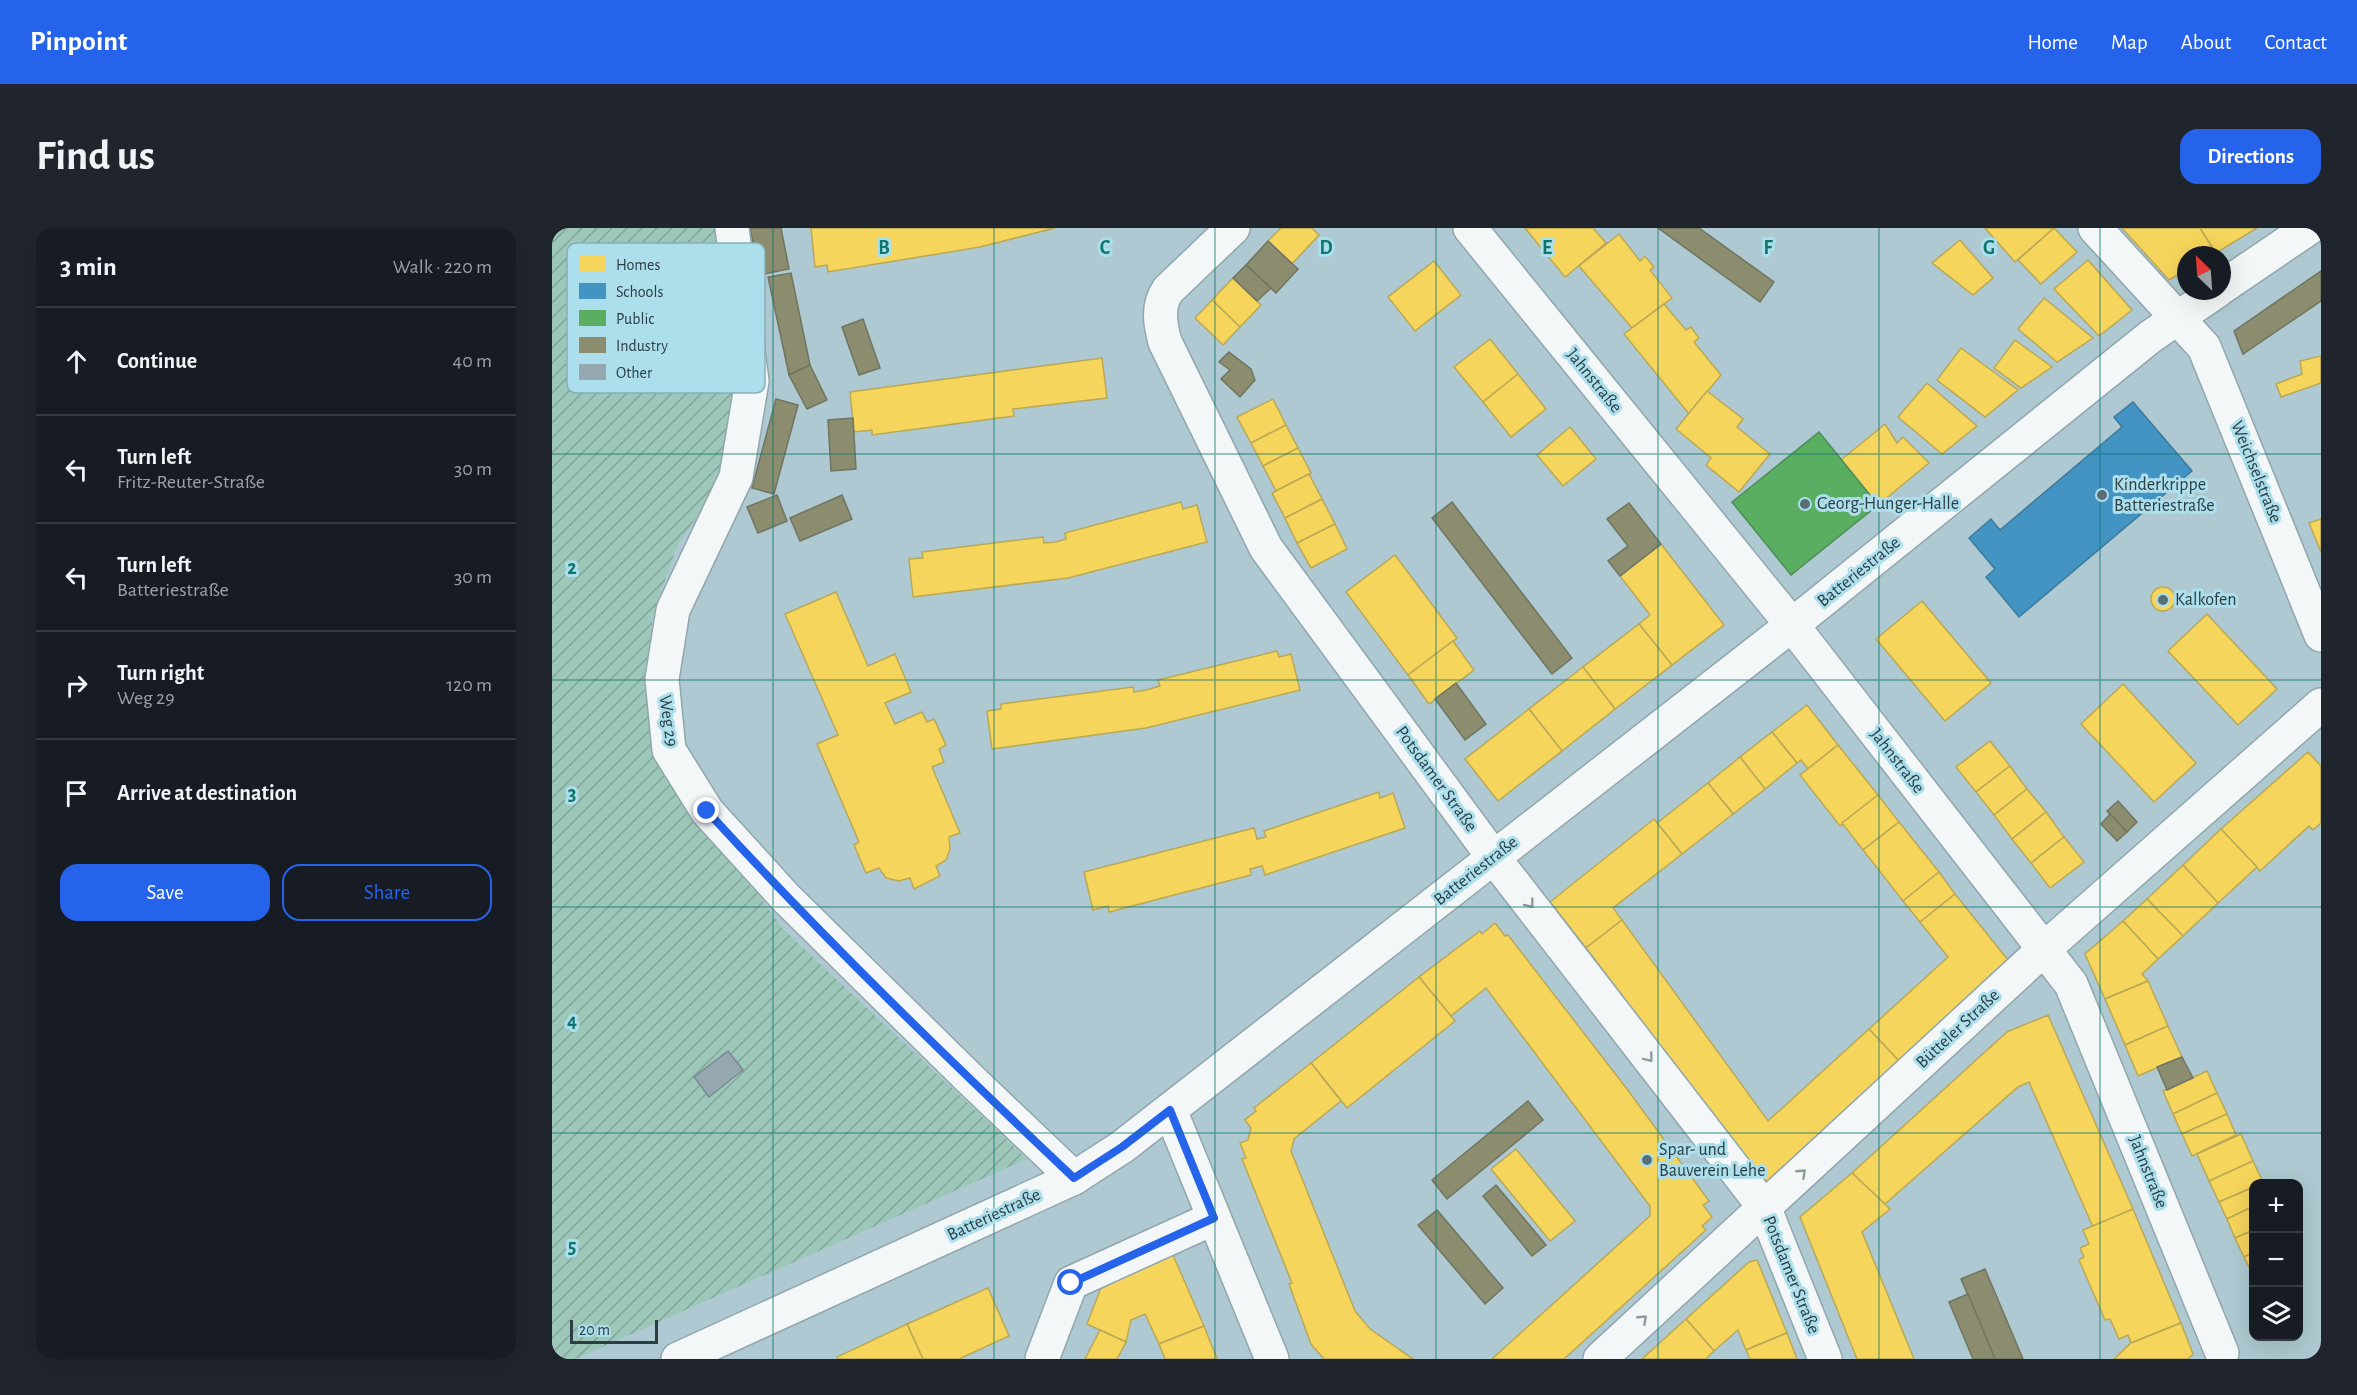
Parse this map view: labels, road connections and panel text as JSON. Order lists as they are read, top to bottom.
{
  "streets": {
    "street": [
      "Jahnstraße",
      "Weichselstraße",
      "Batteriestraße",
      "Weg 29",
      "Potsdamer Straße",
      "Bütteler Straße"
    ]
  },
  "crossings": [
    ["Jahnstraße", "Batteriestraße"],
    ["Jahnstraße", "Bütteler Straße"],
    ["Weichselstraße", "Batteriestraße"],
    ["Batteriestraße", "Weg 29"],
    ["Batteriestraße", "Potsdamer Straße"],
    ["Potsdamer Straße", "Bütteler Straße"]
  ],
  "one_way": ["Bütteler Straße"],
  "places": [
    "Kinderkrippe Batteriestraße",
    "Georg-Hunger-Halle",
    "Kalkofen",
    "Spar- und Bauverein Lehe"
  ],
  "legend": [
    "Homes",
    "Schools",
    "Public",
    "Industry",
    "Other"
  ],
  "scale_bar": "20 m",
  "north": "top left",
  "page": {
    "header": "Pinpoint",
    "nav": [
      "Home",
      "Map",
      "About",
      "Contact"
    ],
    "buttons": [
      "Directions",
      ["Save", "Share"]
    ],
    "title": "Find us",
    "heading": ["3 min", "Walk · 220 m"],
    "list": [
      ["Continue", "40 m"],
      ["Turn left", "Fritz-Reuter-Straße", "30 m"],
      ["Turn left", "Batteriestraße", "30 m"],
      ["Turn right", "Weg 29", "120 m"],
      "Arrive at destination"
    ],
    "map_buttons": ["+", "−"],
    "scale": "20 m"
  },
  "grid": {
    "columns": [
      "B",
      "C",
      "D",
      "E",
      "F",
      "G"
    ],
    "rows": [
      "2",
      "3",
      "4",
      "5"
    ]
  }
}
